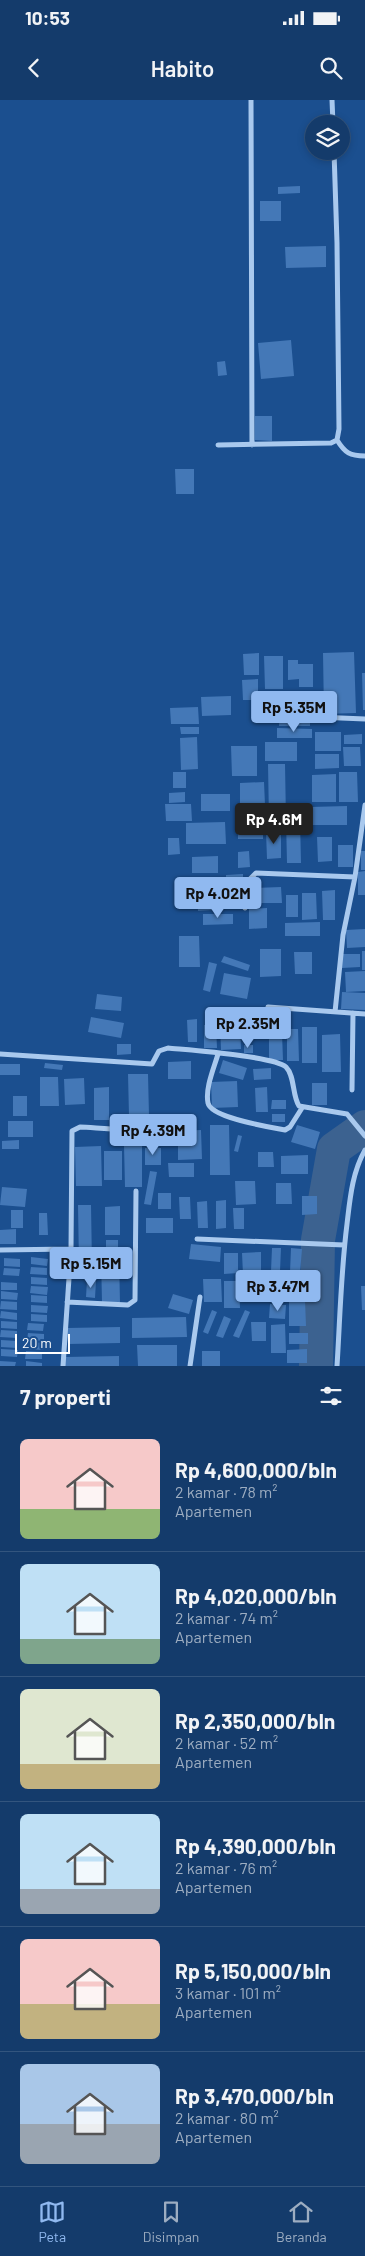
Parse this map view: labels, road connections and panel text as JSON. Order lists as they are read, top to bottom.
{
  "scale_bar": "20 m",
  "page": {
    "status": "10:53",
    "header": "Habito",
    "price": [
      "Rp 5.35M",
      "Rp 4.6M",
      "Rp 4.02M",
      "Rp 2.35M",
      "Rp 4.39M",
      "Rp 5.15M",
      "Rp 3.47M"
    ],
    "scale": "20 m",
    "heading": "7 properti",
    "list": [
      {
        "name": "Rp 4,600,000/bln",
        "note": "2 kamar · 78 m² · Apartemen"
      },
      {
        "name": "Rp 4,020,000/bln",
        "note": "2 kamar · 74 m² · Apartemen"
      },
      {
        "name": "Rp 2,350,000/bln",
        "note": "2 kamar · 52 m² · Apartemen"
      },
      {
        "name": "Rp 4,390,000/bln",
        "note": "2 kamar · 76 m² · Apartemen"
      },
      {
        "name": "Rp 5,150,000/bln",
        "note": "3 kamar · 101 m² · Apartemen"
      },
      {
        "name": "Rp 3,470,000/bln",
        "note": "2 kamar · 80 m² · Apartemen"
      }
    ],
    "tabs": ["Peta", "Disimpan", "Beranda"]
  }
}
